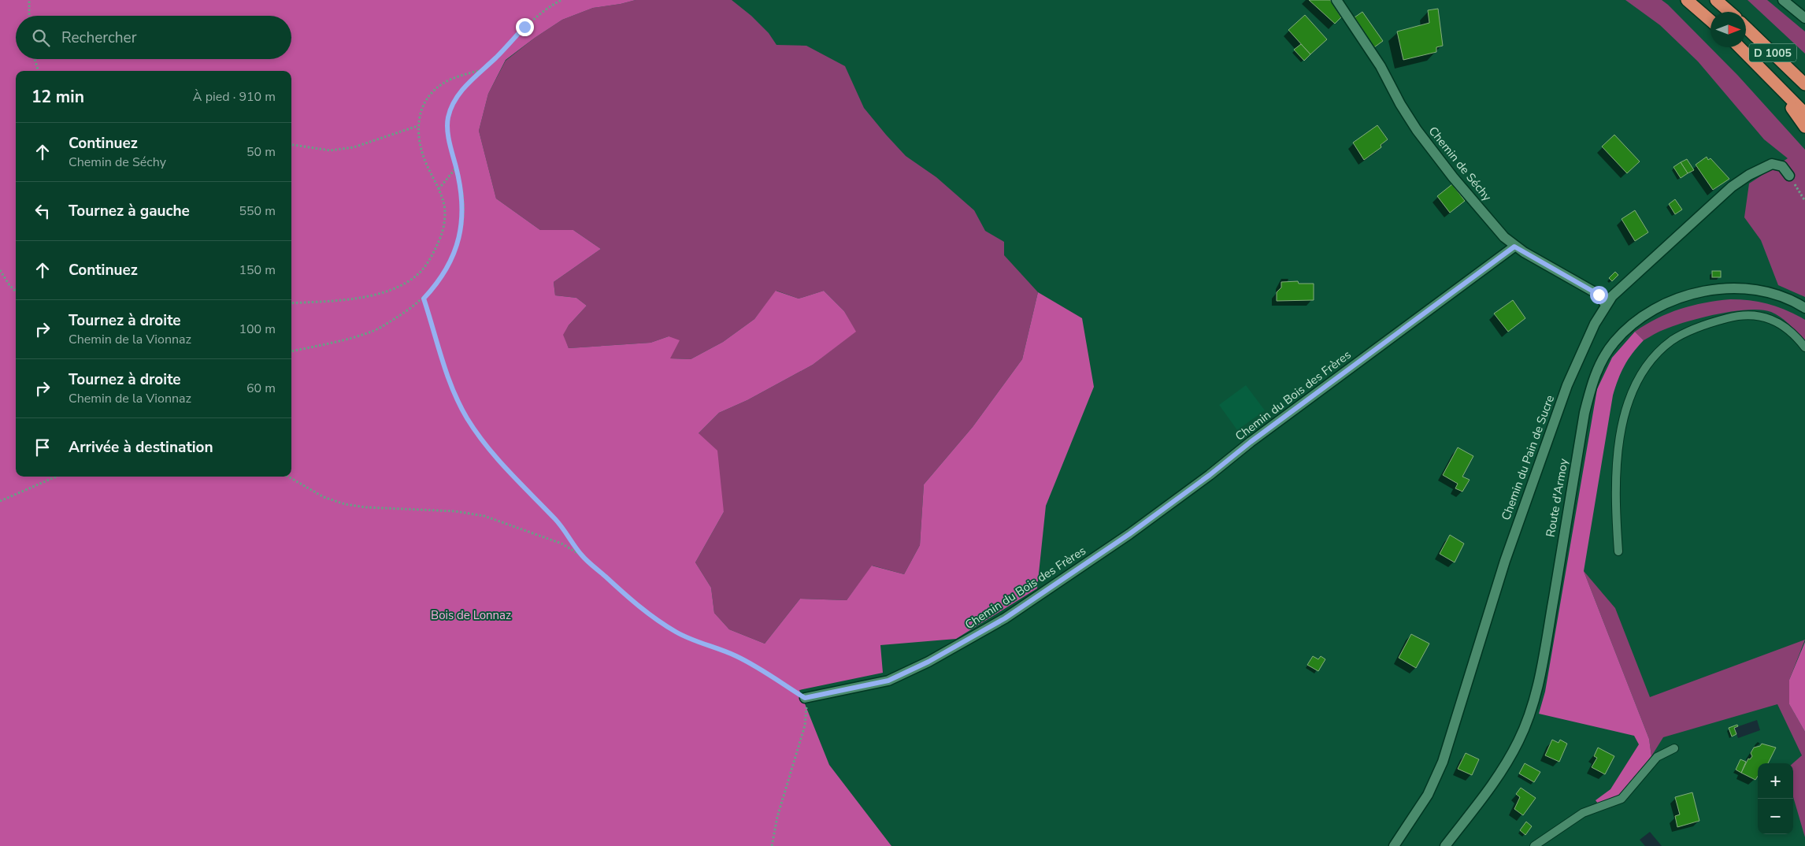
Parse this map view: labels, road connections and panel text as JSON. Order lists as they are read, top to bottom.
{
  "streets": {
    "highway": ["D 1005"],
    "street": [
      "Chemin de Séchy",
      "Chemin du Bois des Frères",
      "Chemin du Pain de Sucre",
      "Route d'Armoy"
    ]
  },
  "crossings": [
    ["Chemin de Séchy", "Chemin du Bois des Frères"],
    ["Chemin de Séchy", "Chemin du Pain de Sucre"]
  ],
  "parks": ["Bois de Lonnaz"],
  "north": "right",
  "page": {
    "search": "Rechercher",
    "heading": ["12 min", "À pied · 910 m"],
    "list": [
      ["Continuez", "Chemin de Séchy", "50 m"],
      ["Tournez à gauche", "550 m"],
      ["Continuez", "150 m"],
      ["Tournez à droite", "Chemin de la Vionnaz", "100 m"],
      ["Tournez à droite", "Chemin de la Vionnaz", "60 m"],
      "Arrivée à destination"
    ],
    "map_buttons": ["+", "−"]
  }
}
